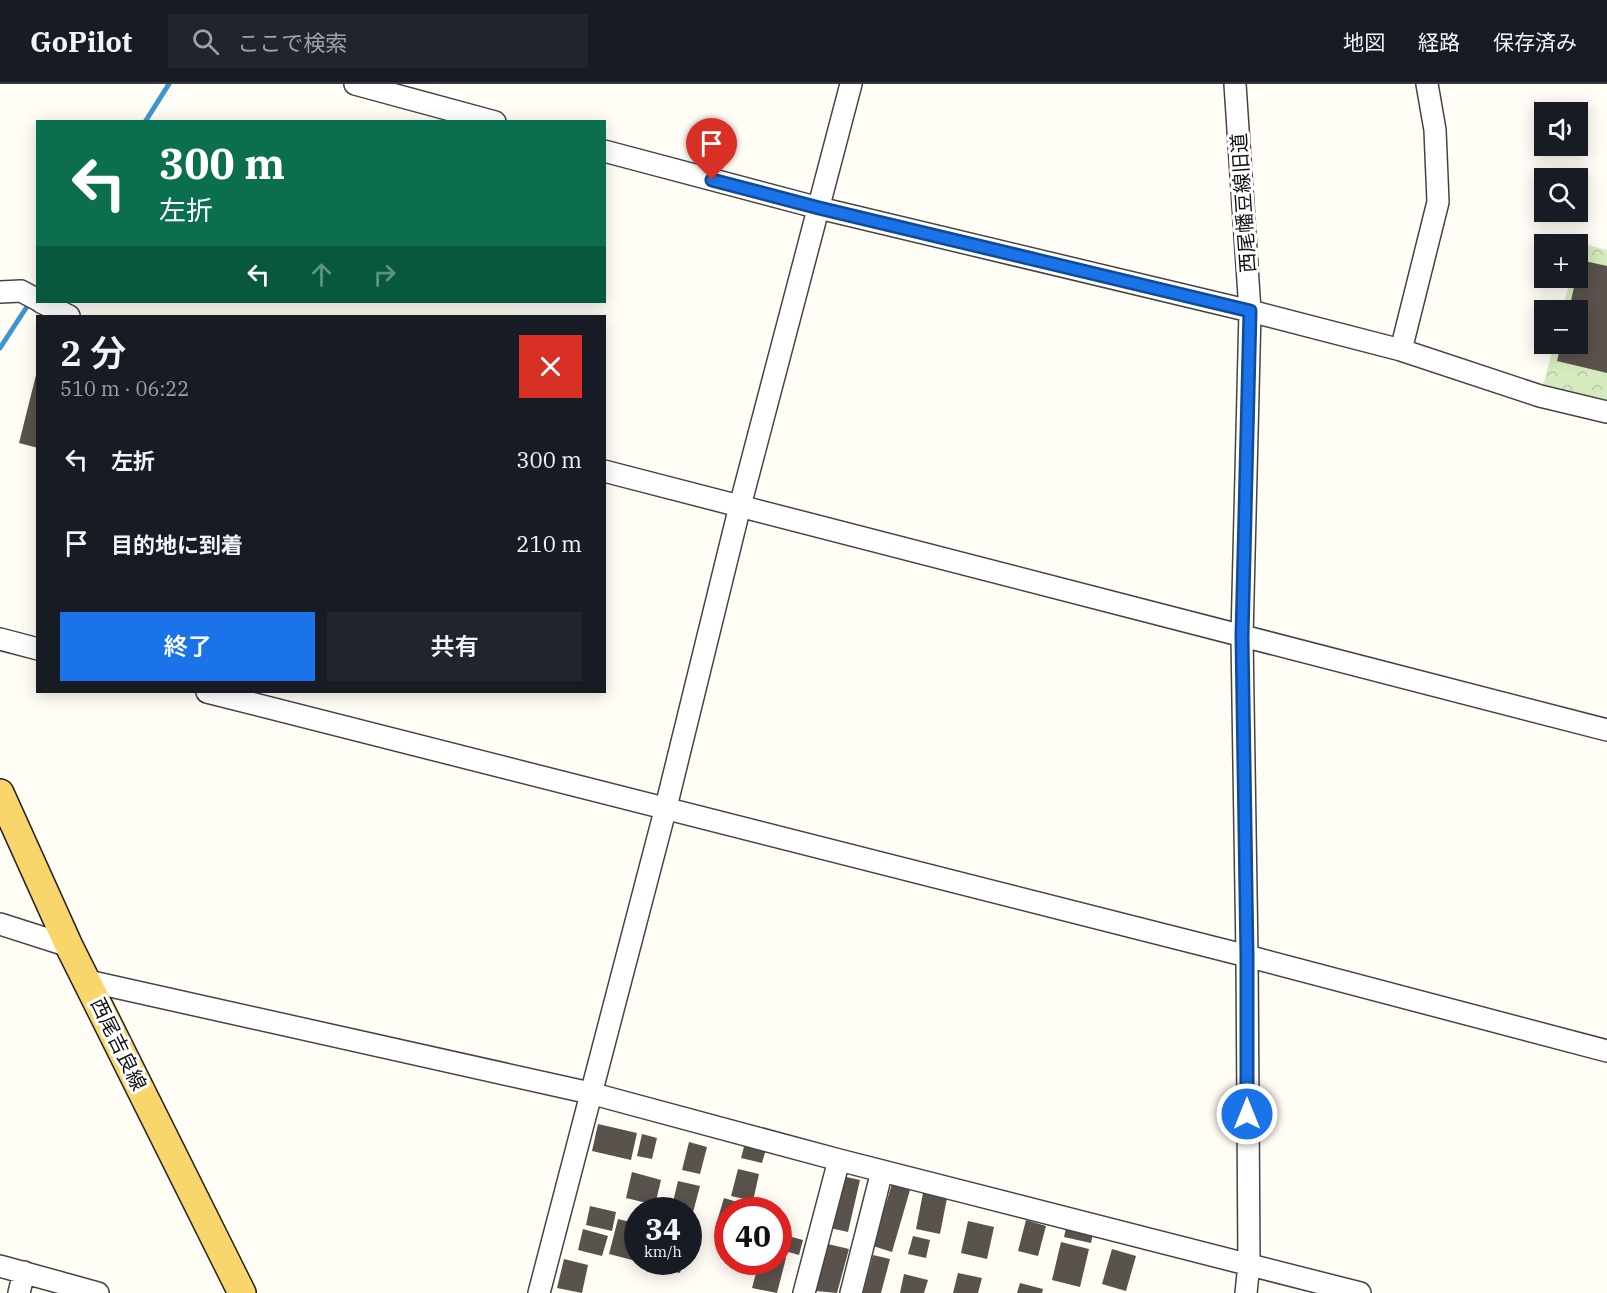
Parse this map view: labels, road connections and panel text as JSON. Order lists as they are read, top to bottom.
{
  "streets": {
    "main road": ["西尾吉良線"],
    "street": ["西尾幡豆線旧道"]
  },
  "page": {
    "header": "GoPilot",
    "search": "ここで検索",
    "nav": ["地図", "経路", "保存済み"],
    "map_buttons": ["+", "−"],
    "turn": ["300 m", "左折"],
    "heading": ["2 分", "510 m · 06:22"],
    "list": [
      {
        "name": "左折",
        "value": "300 m"
      },
      {
        "name": "目的地に到着",
        "value": "210 m"
      }
    ],
    "buttons": ["終了", "共有"],
    "speed": "34 km/h",
    "limit": "40"
  }
}
